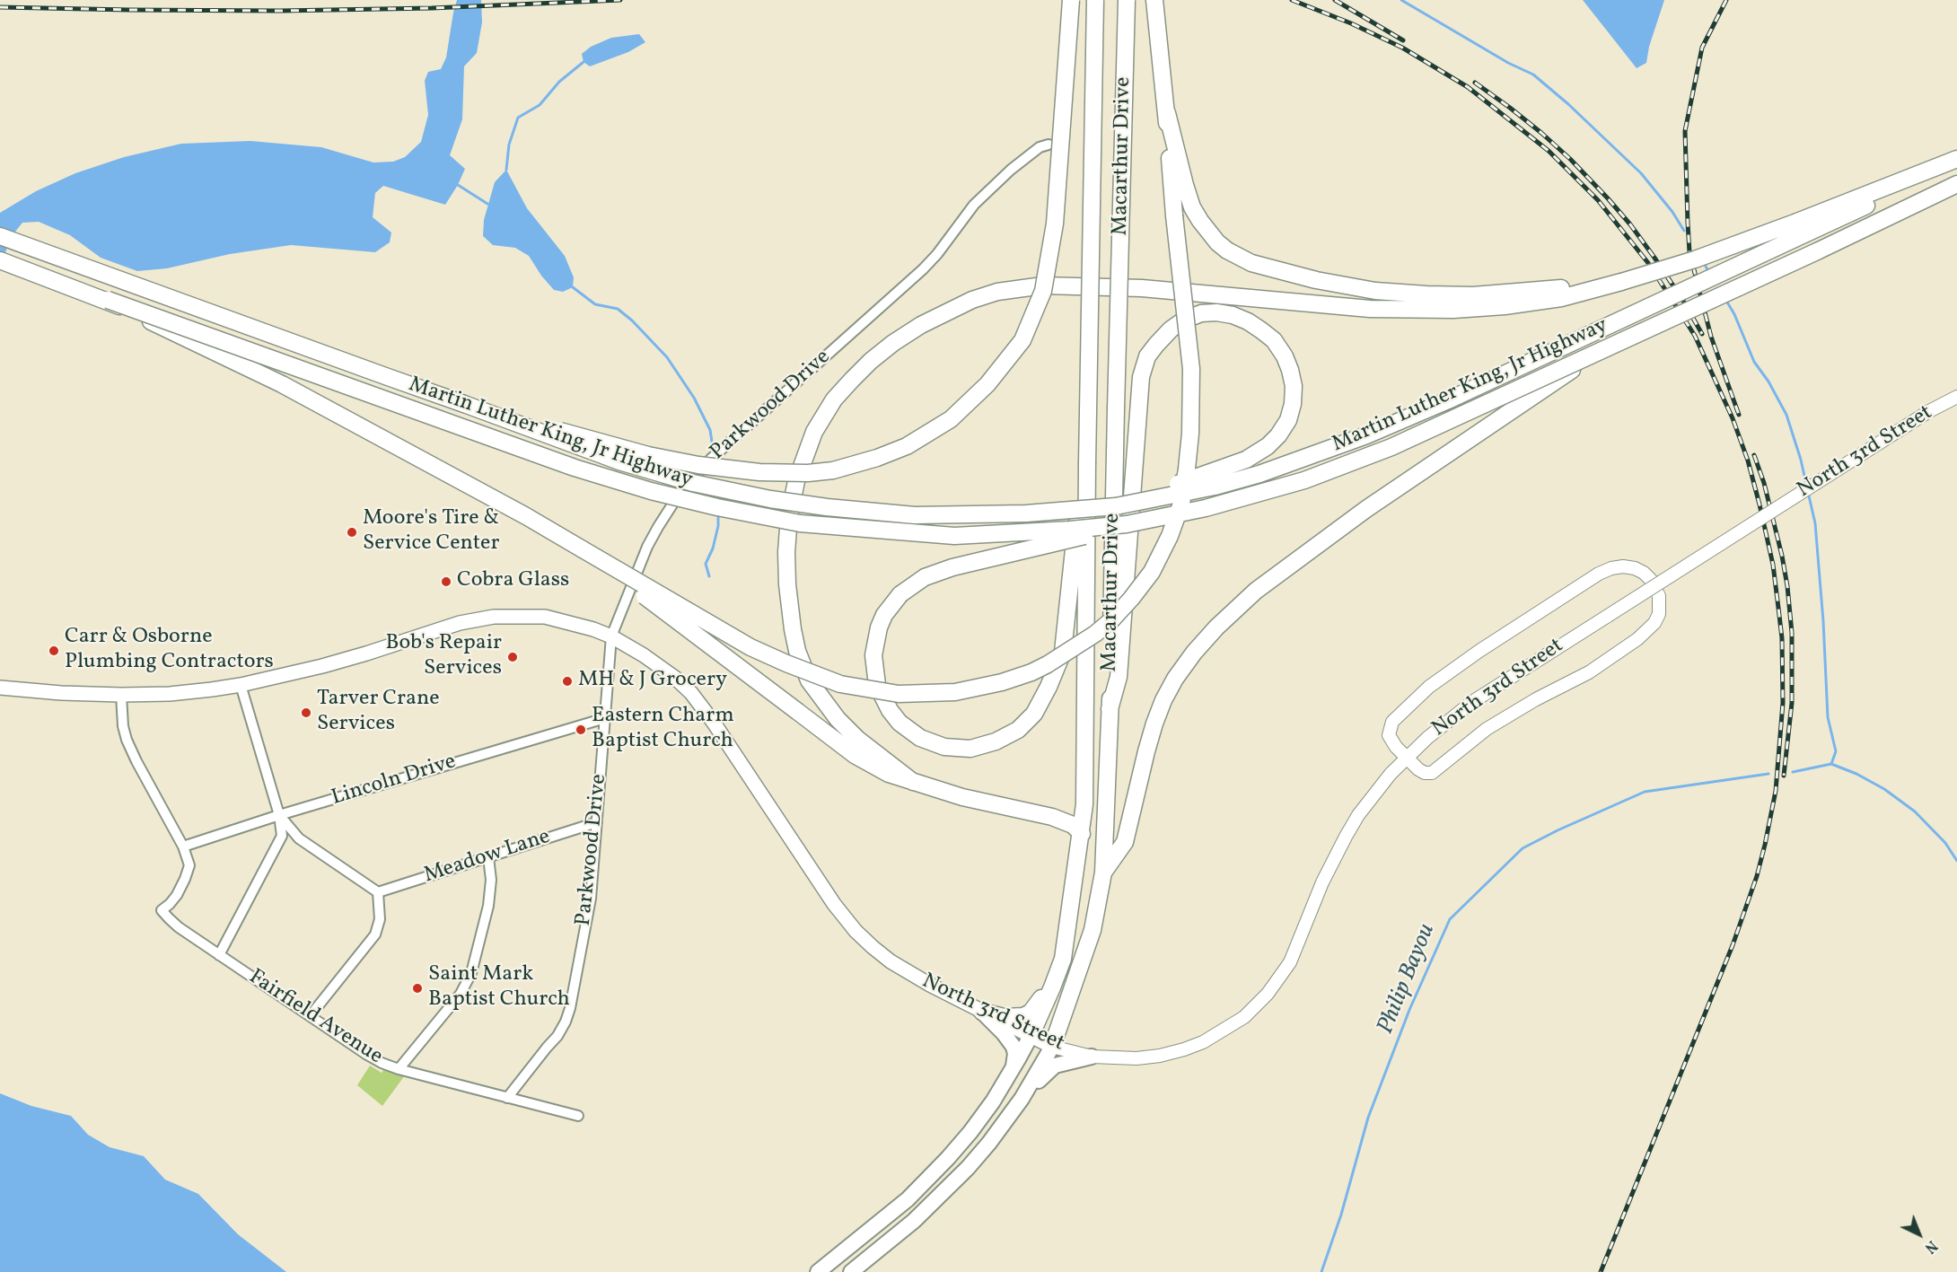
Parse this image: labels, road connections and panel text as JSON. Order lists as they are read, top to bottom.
{
  "streets": {
    "highway": ["Macarthur Drive", "Martin Luther King, Jr Highway"],
    "main road": ["North 3rd Street"],
    "street": [
      "Parkwood Drive",
      "Lincoln Drive",
      "Meadow Lane",
      "Fairfield Avenue"
    ]
  },
  "crossings": [
    ["Macarthur Drive", "North 3rd Street"],
    ["Parkwood Drive", "North 3rd Street"],
    ["Parkwood Drive", "Lincoln Drive"],
    ["Parkwood Drive", "Meadow Lane"],
    ["Parkwood Drive", "Fairfield Avenue"],
    ["Lincoln Drive", "Fairfield Avenue"]
  ],
  "water": ["Philip Bayou"],
  "places": [
    "Moore's Tire & Service Center",
    "Cobra Glass",
    "Carr & Osborne Plumbing Contractors",
    "Bob's Repair Services",
    "MH & J Grocery",
    "Tarver Crane Services",
    "Eastern Charm Baptist Church",
    "Saint Mark Baptist Church"
  ],
  "north": "bottom right"
}
